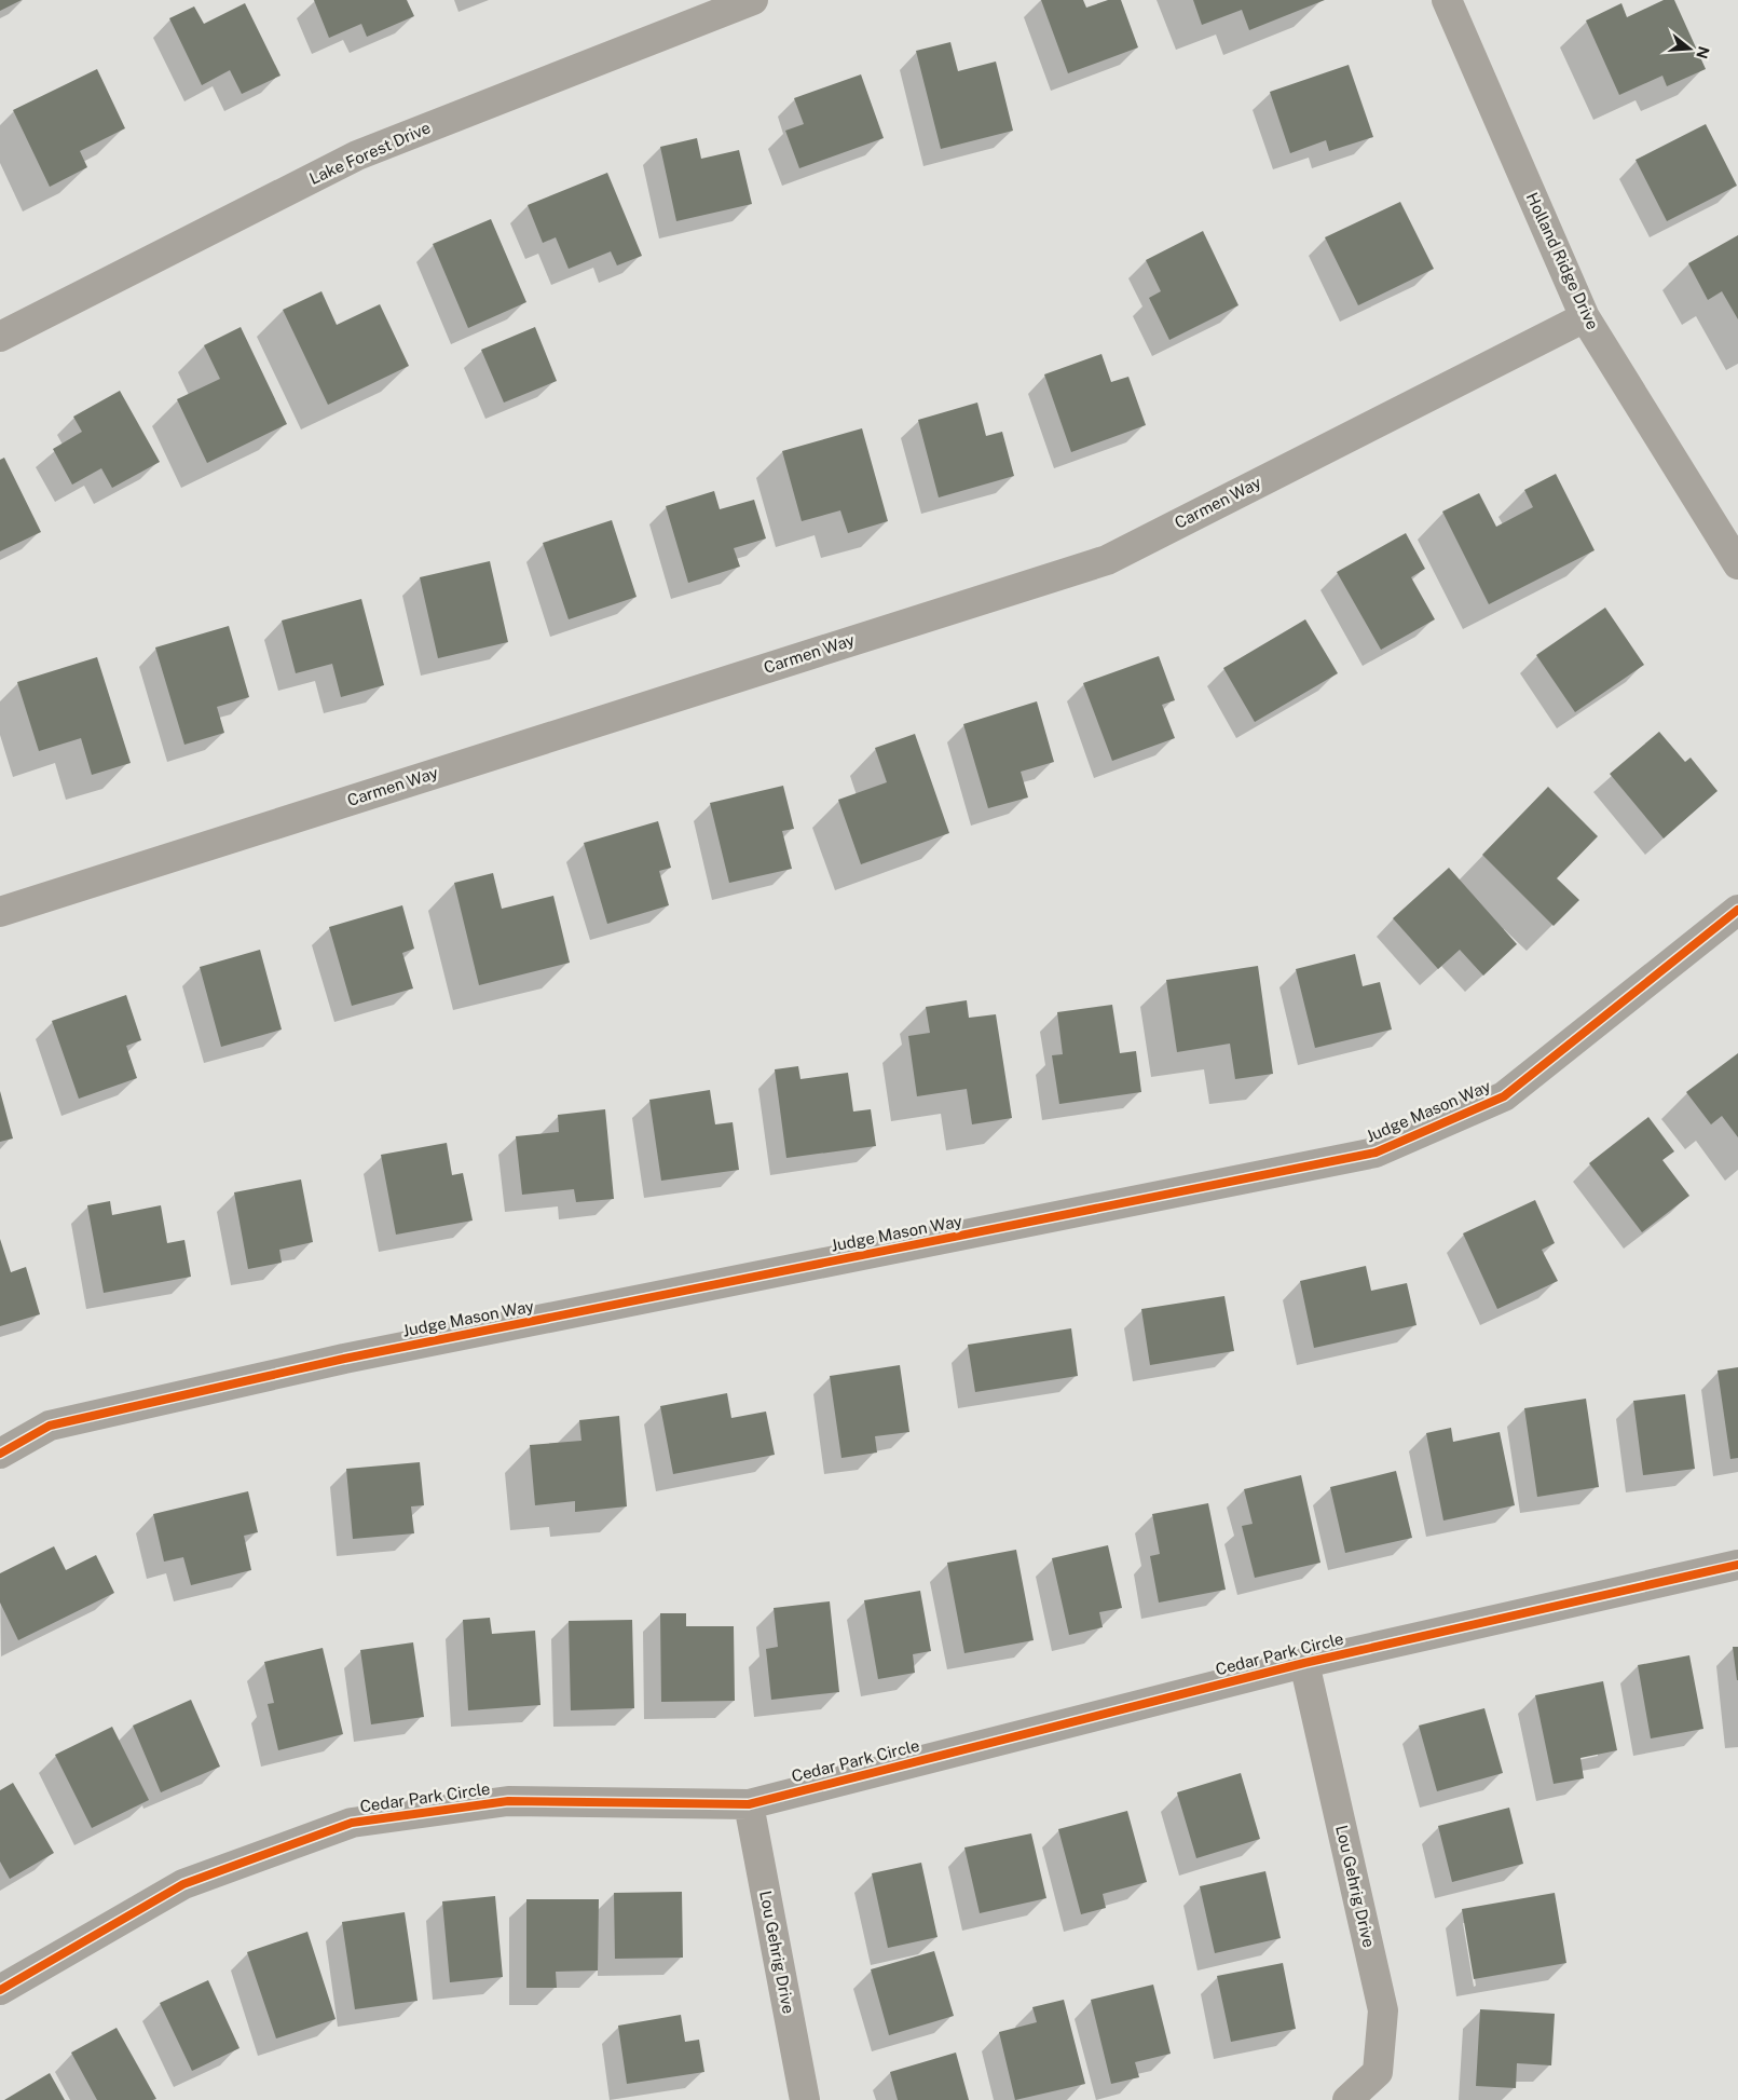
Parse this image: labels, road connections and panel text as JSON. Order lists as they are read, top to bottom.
{
  "streets": {
    "street": [
      "Lake Forest Drive",
      "Holland Ridge Drive",
      "Carmen Way",
      "Judge Mason Way",
      "Cedar Park Circle",
      "Lou Gehrig Drive"
    ]
  },
  "crossings": [
    ["Holland Ridge Drive", "Carmen Way"],
    ["Cedar Park Circle", "Lou Gehrig Drive"]
  ],
  "north": "right"
}
